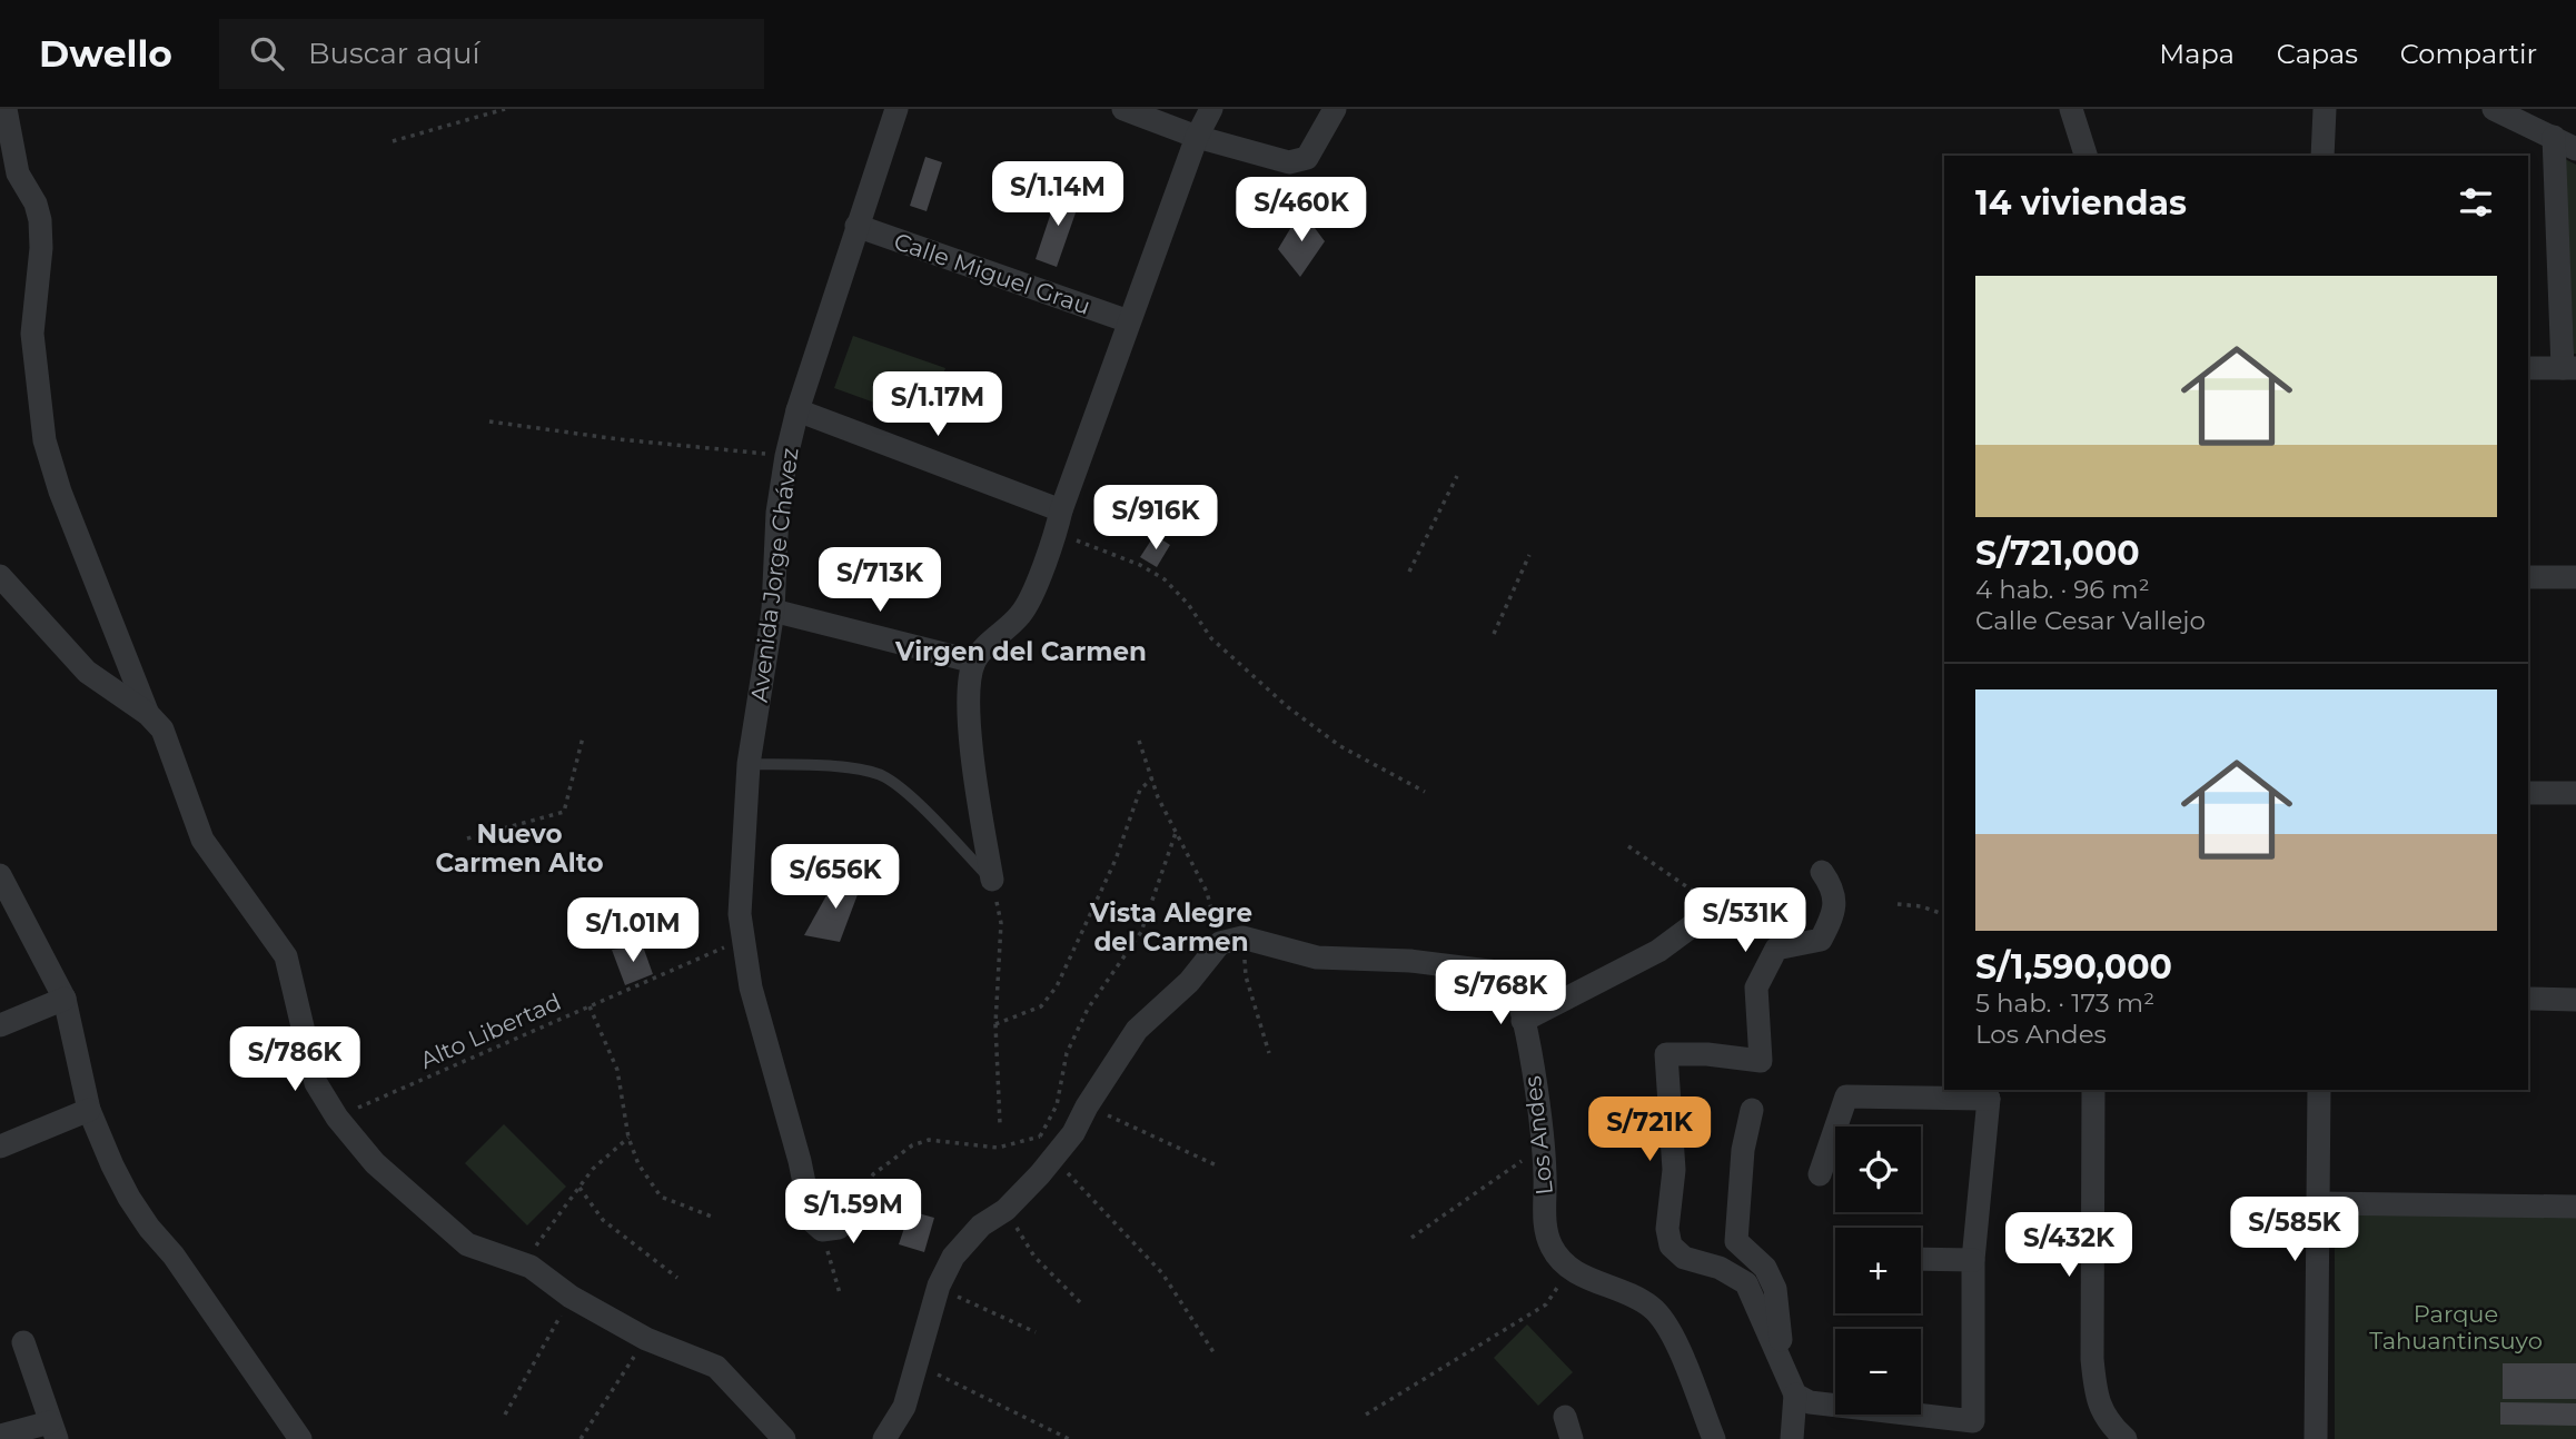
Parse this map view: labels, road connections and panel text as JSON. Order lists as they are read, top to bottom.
{
  "streets": {
    "street": ["Calle Miguel Grau", "Avenida Jorge Chávez", "Los Andes"],
    "path": ["Alto Libertad"]
  },
  "crossings": [
    ["Calle Miguel Grau", "Avenida Jorge Chávez"],
    ["Avenida Jorge Chávez", "Alto Libertad"]
  ],
  "districts": ["Virgen del Carmen", "Nuevo Carmen Alto", "Vista Alegre del Carmen"],
  "parks": ["Parque Tahuantinsuyo"],
  "page": {
    "header": "Dwello",
    "search": "Buscar aquí",
    "nav": ["Mapa", "Capas", "Compartir"],
    "heading": "14 viviendas",
    "price": [
      "S/1.14M",
      "S/460K",
      "S/1.17M",
      "S/916K",
      "S/713K",
      "S/656K",
      "S/531K",
      "S/1.01M",
      "S/768K",
      "S/786K",
      "S/721K",
      "S/1.59M",
      "S/585K",
      "S/432K"
    ],
    "list": [
      {
        "name": "S/721,000",
        "note": "4 hab. · 96 m² · Calle Cesar Vallejo"
      },
      {
        "name": "S/1,590,000",
        "note": "5 hab. · 173 m² · Los Andes"
      }
    ],
    "map_buttons": ["+", "−"]
  }
}
